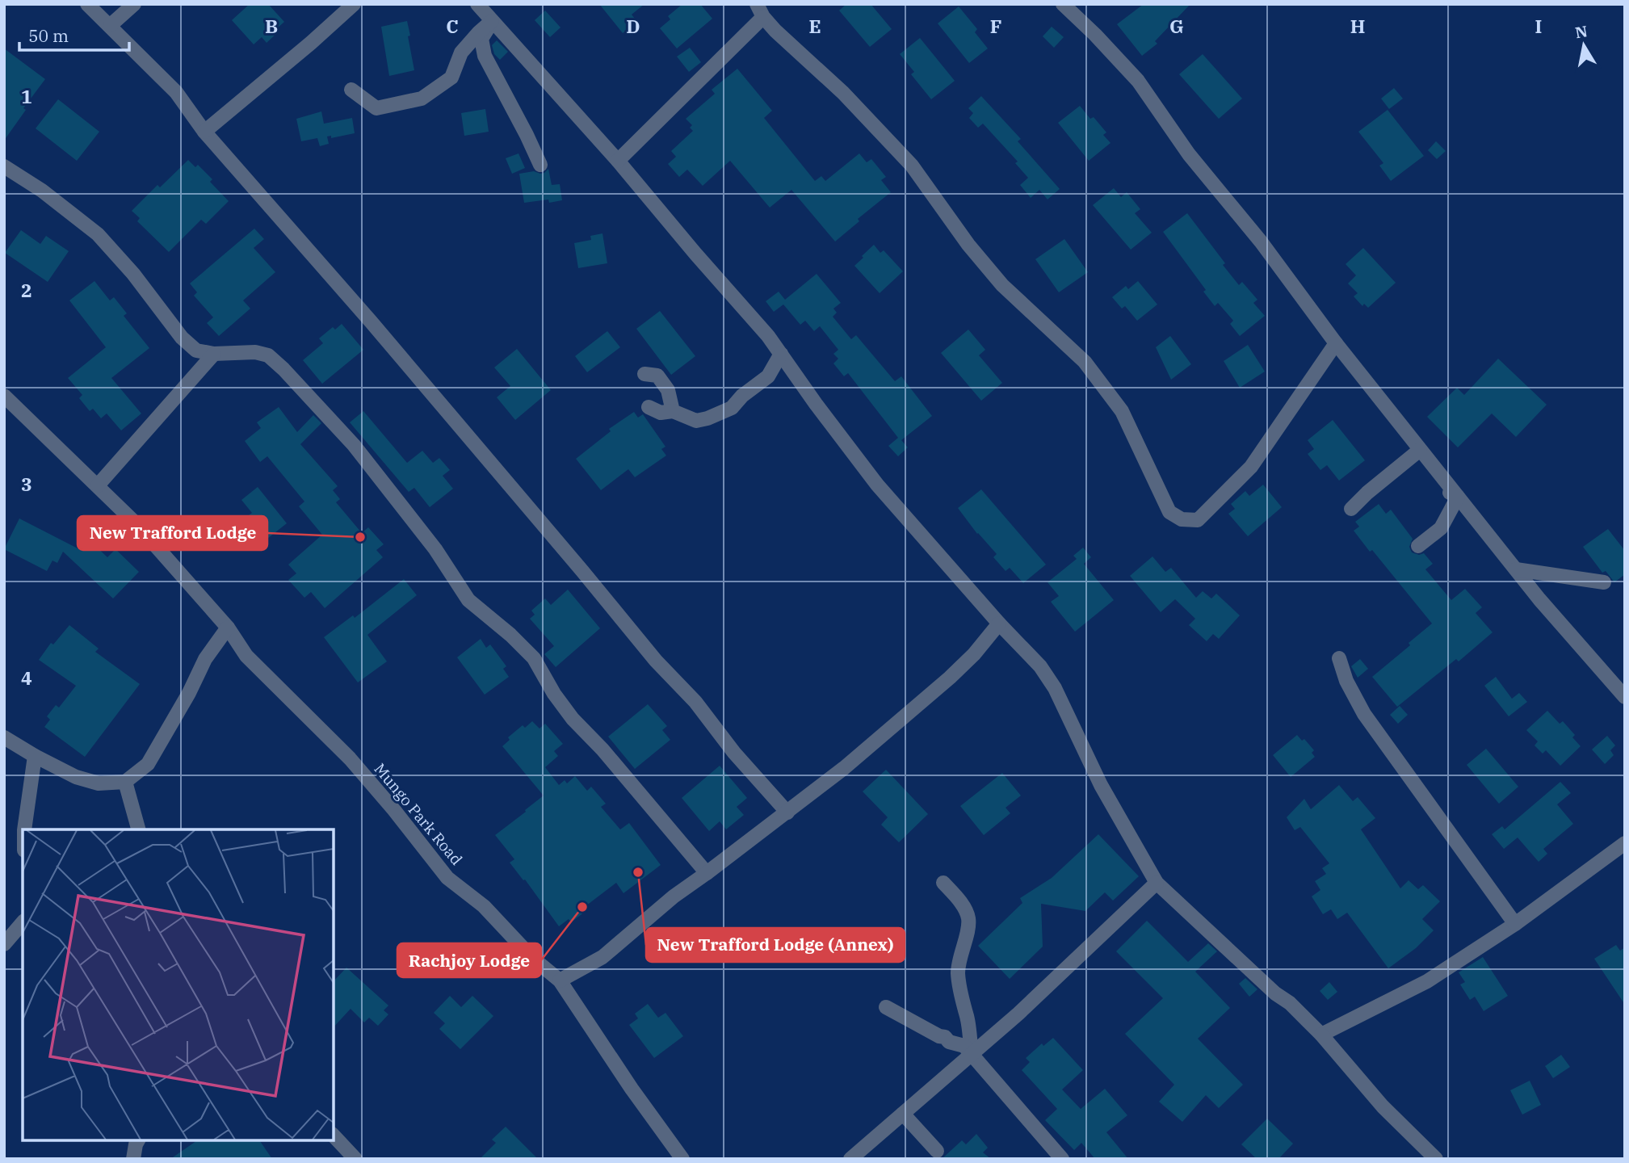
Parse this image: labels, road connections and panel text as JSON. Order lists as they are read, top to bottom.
{
  "streets": {
    "street": ["Mungo Park Road"]
  },
  "places": ["New Trafford Lodge", "New Trafford Lodge (Annex)", "Rachjoy Lodge"],
  "scale_bar": "50 m",
  "north": "top",
  "grid": {
    "columns": [
      "B",
      "C",
      "D",
      "E",
      "F",
      "G",
      "H",
      "I"
    ],
    "rows": [
      "1",
      "2",
      "3",
      "4"
    ]
  }
}
